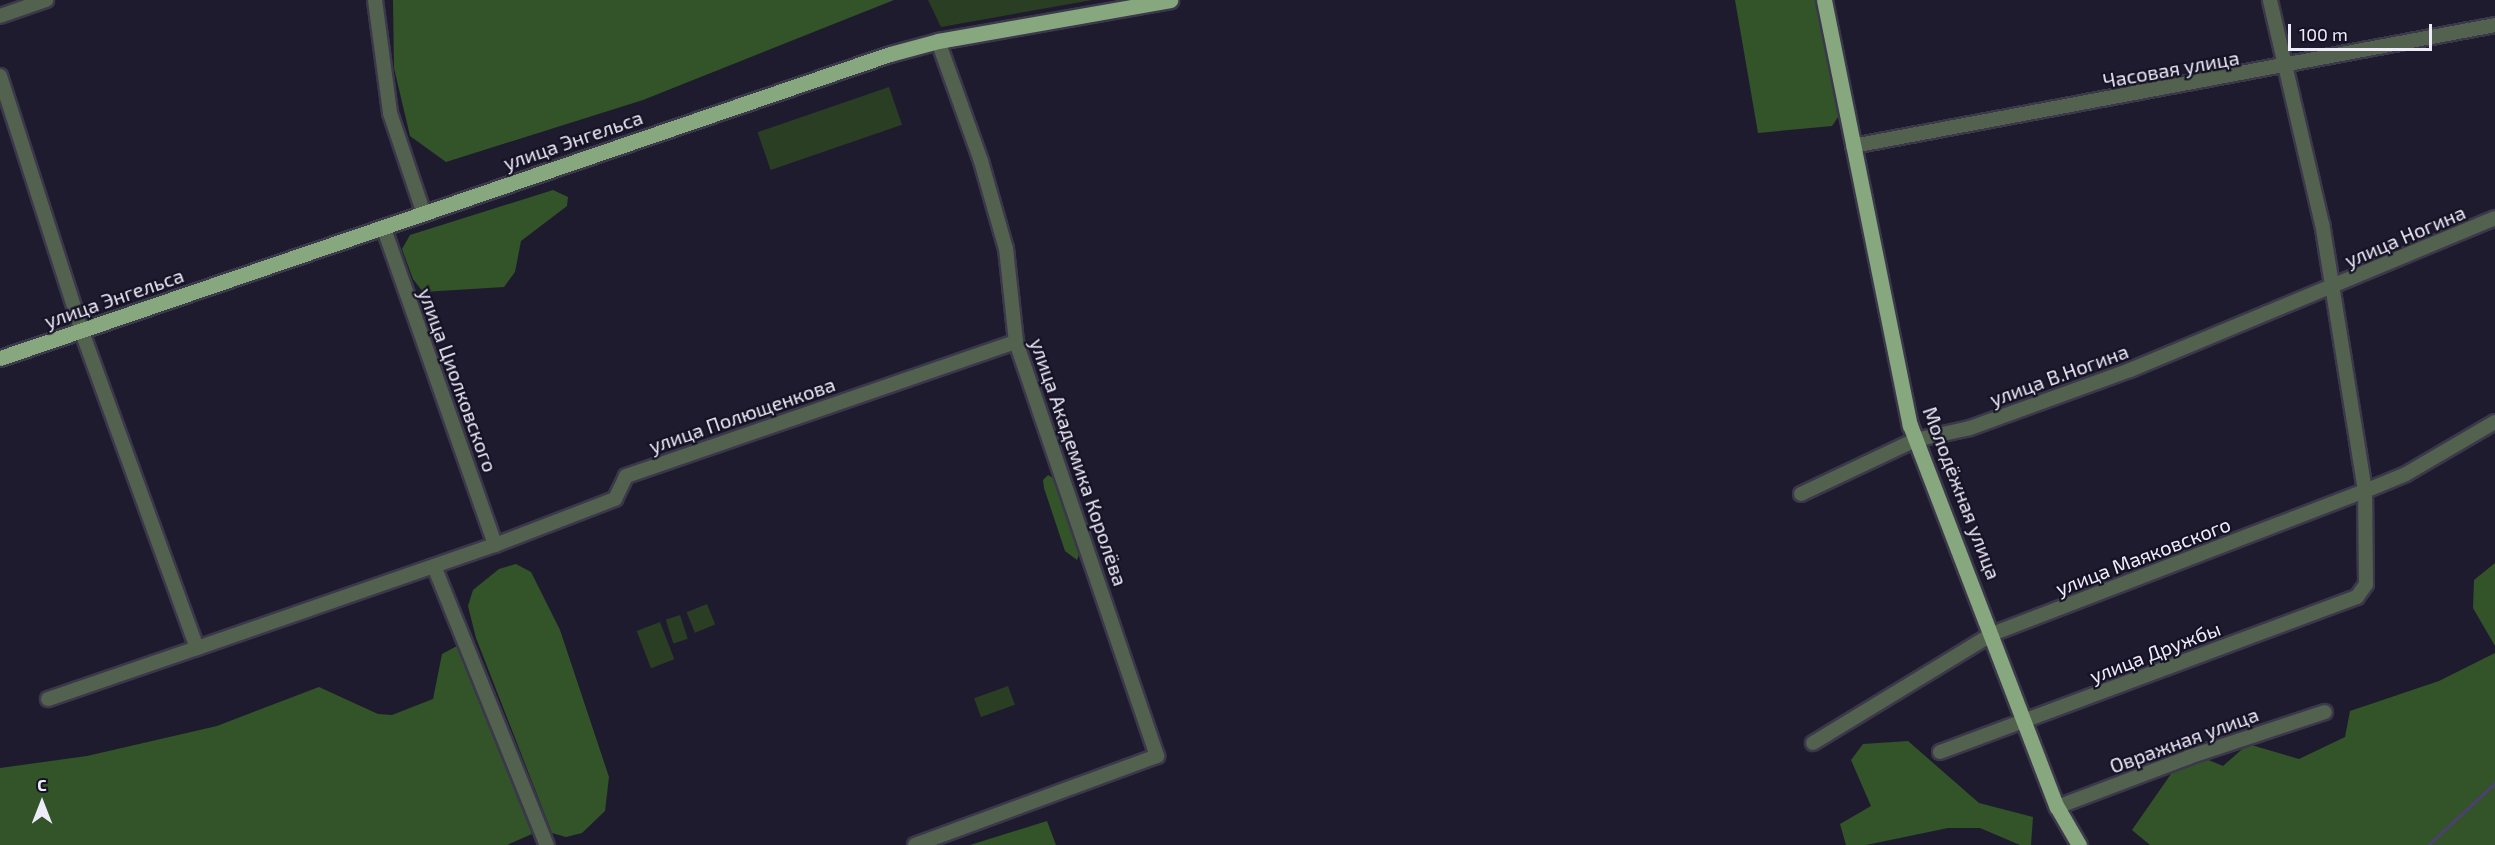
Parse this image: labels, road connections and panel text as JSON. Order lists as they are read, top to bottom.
{
  "streets": {
    "main road": ["улица Энгельса", "Молодёжная улица"],
    "street": [
      "Часовая улица",
      "улица Ногина",
      "улица В.Ногина",
      "улица Циолковского",
      "улица Полющенкова",
      "улица Академика Королёва",
      "улица Маяковского",
      "улица Дружбы",
      "Овражная улица"
    ]
  },
  "crossings": [
    ["Часовая улица", "Молодёжная улица"],
    ["улица Энгельса", "улица Циолковского"],
    ["улица Энгельса", "улица Академика Королёва"],
    ["улица Ногина", "улица В.Ногина"],
    ["улица В.Ногина", "Молодёжная улица"],
    ["улица Циолковского", "улица Полющенкова"],
    ["улица Полющенкова", "улица Академика Королёва"],
    ["Молодёжная улица", "улица Маяковского"],
    ["Молодёжная улица", "улица Дружбы"],
    ["Молодёжная улица", "Овражная улица"],
    ["улица Маяковского", "улица Дружбы"]
  ],
  "scale_bar": "100 m",
  "north": "top"
}
